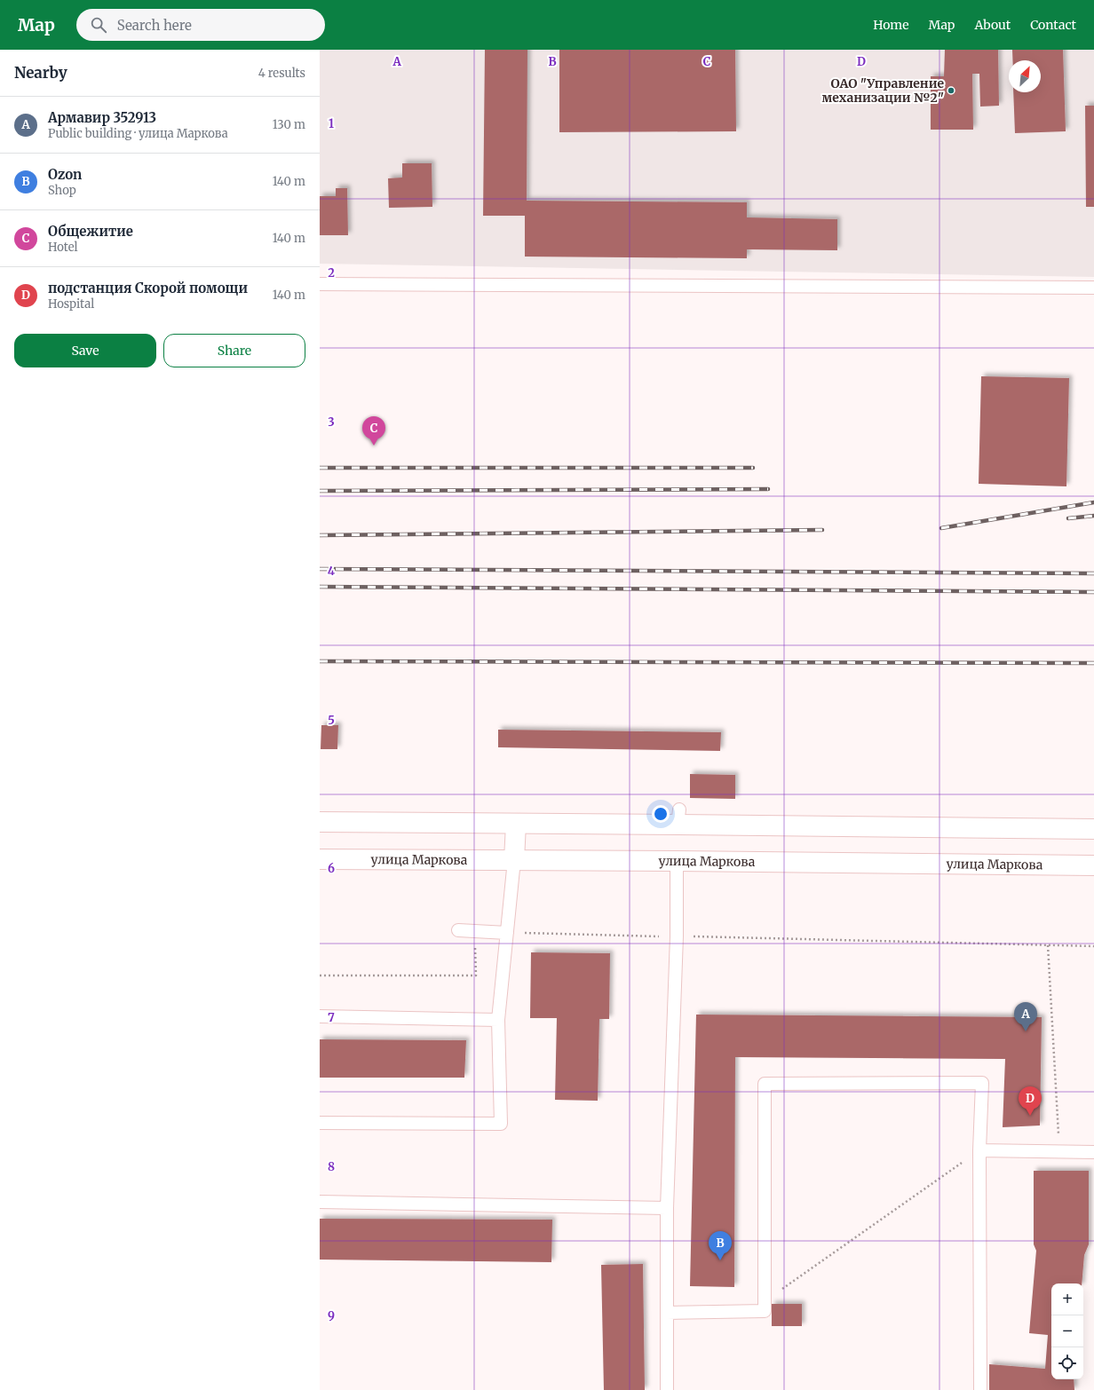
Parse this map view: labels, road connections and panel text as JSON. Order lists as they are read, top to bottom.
{
  "streets": {
    "main road": ["улица Маркова"]
  },
  "places": ["ОАО \"Управление механизации №2\""],
  "north": "top right",
  "page": {
    "header": "Map",
    "search": "Search here",
    "nav": [
      "Home",
      "Map",
      "About",
      "Contact"
    ],
    "heading": ["Nearby", "4 results"],
    "list": [
      {
        "mark": "A",
        "name": "Армавир 352913",
        "note": "Public building · улица Маркова",
        "value": "130 m"
      },
      {
        "mark": "B",
        "name": "Ozon",
        "note": "Shop",
        "value": "140 m"
      },
      {
        "mark": "C",
        "name": "Общежитие",
        "note": "Hotel",
        "value": "140 m"
      },
      {
        "mark": "D",
        "name": "подстанция Скорой помощи",
        "note": "Hospital",
        "value": "140 m"
      }
    ],
    "buttons": ["Save", "Share"],
    "pins": [
      "C",
      "A",
      "D",
      "B"
    ],
    "map_buttons": ["+", "−"]
  },
  "grid": {
    "columns": [
      "A",
      "B",
      "C",
      "D"
    ],
    "rows": [
      "1",
      "2",
      "3",
      "4",
      "5",
      "6",
      "7",
      "8",
      "9"
    ]
  }
}
